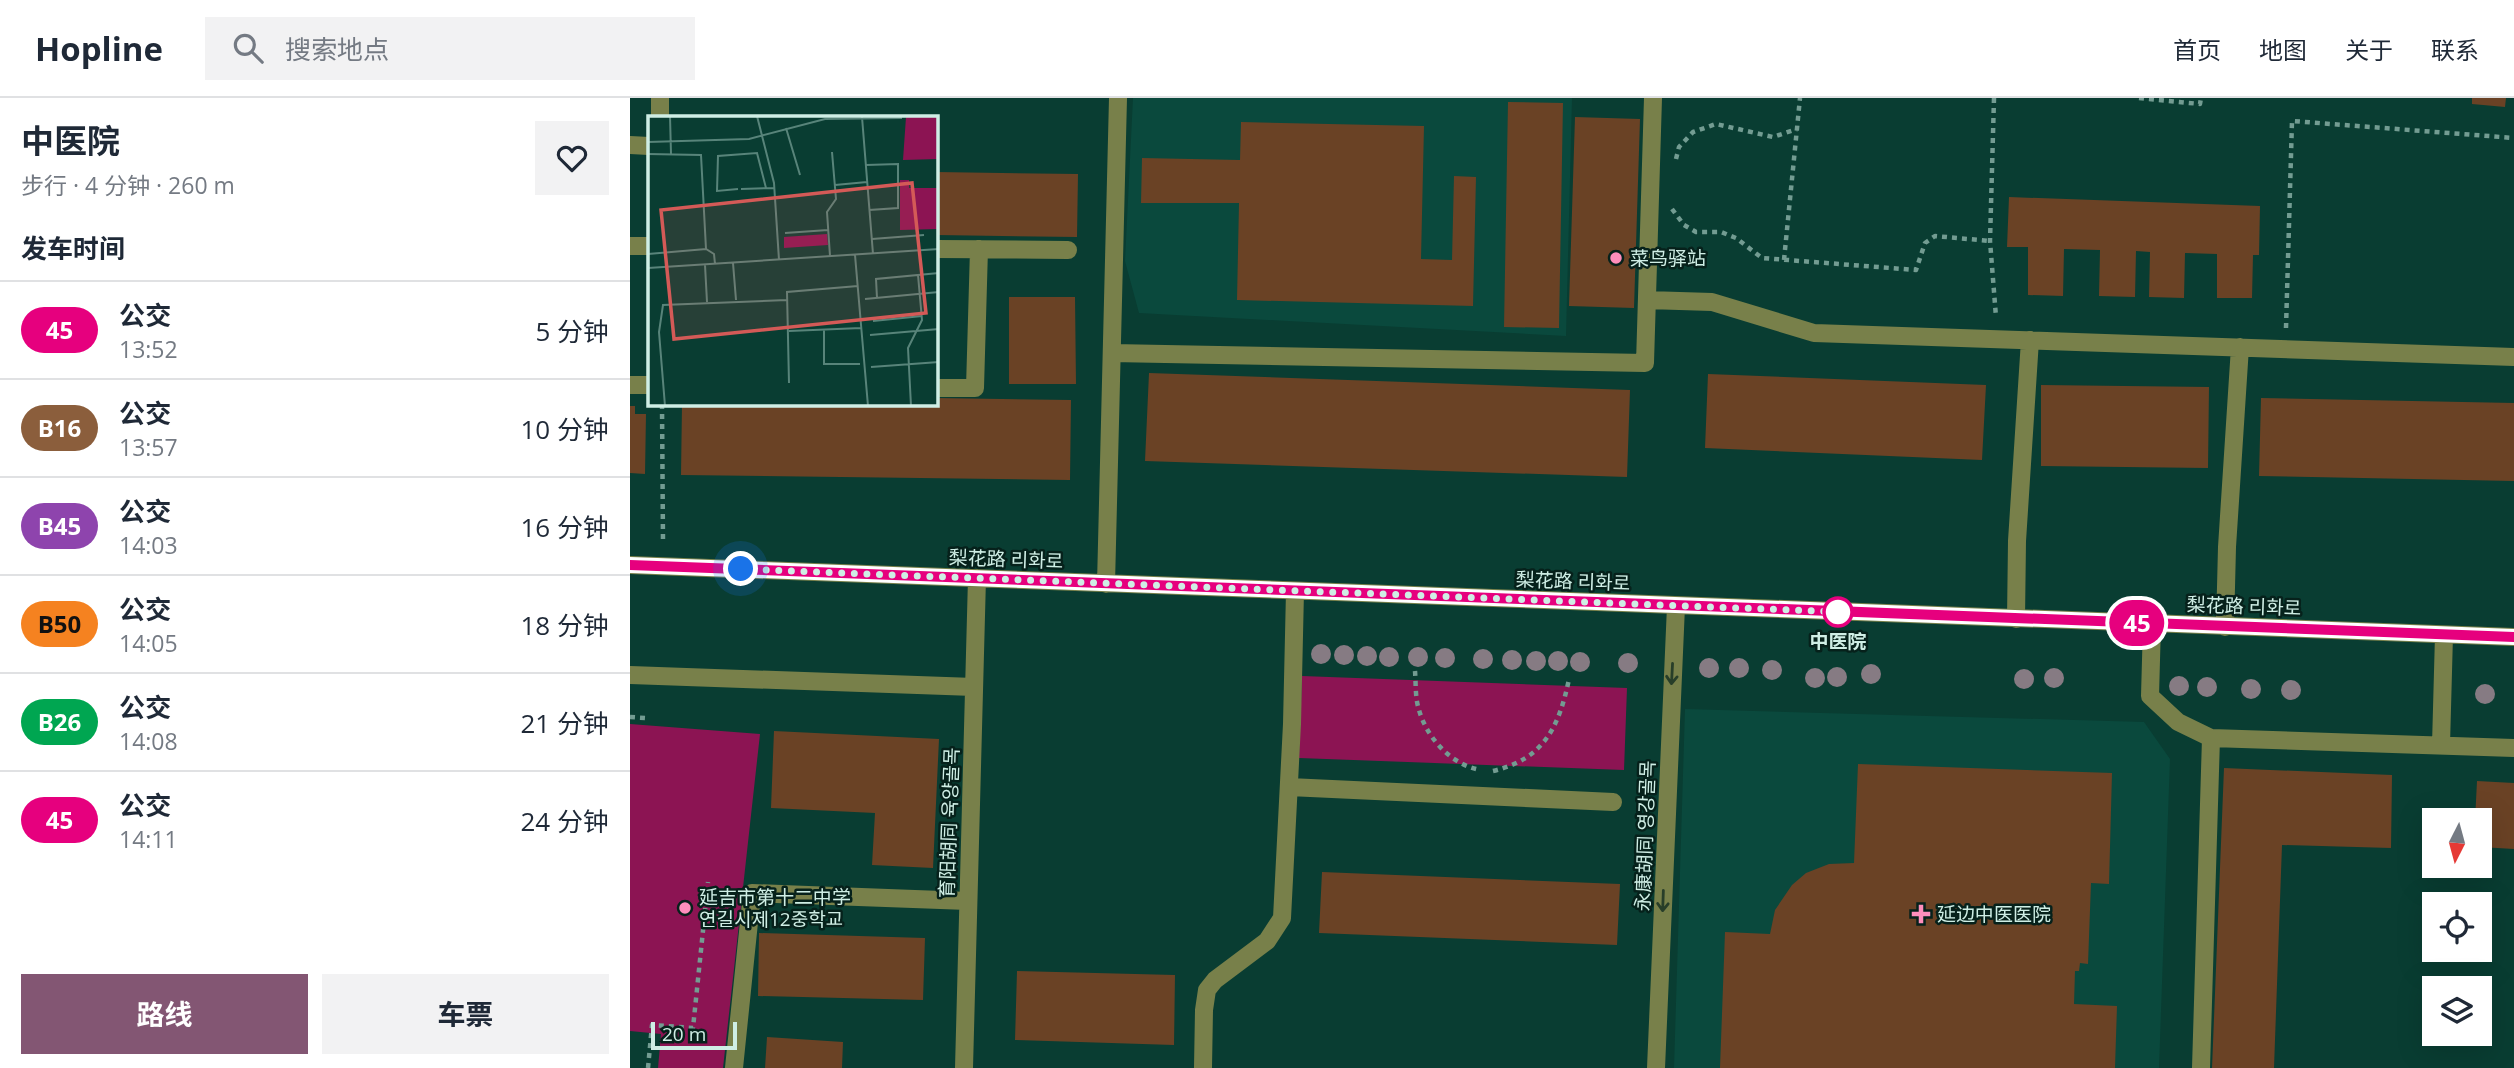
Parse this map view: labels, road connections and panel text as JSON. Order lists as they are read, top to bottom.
{
  "streets": {
    "street": ["梨花路 리화로", "育阳胡同 육양골목", "永康胡同 영강골목"]
  },
  "crossings": [
    ["梨花路 리화로", "育阳胡同 육양골목"],
    ["梨花路 리화로", "永康胡同 영강골목"]
  ],
  "one_way": ["永康胡同 영강골목"],
  "places": {
    "other": ["菜鸟驿站", "中医院", "延吉市第十二中学 연길시제12중학교"],
    "health": ["延边中医医院"]
  },
  "lines": ["bus line 45"],
  "scale_bar": "20 m",
  "north": "bottom",
  "page": {
    "header": "Hopline",
    "search": "搜索地点",
    "nav": [
      "首页",
      "地图",
      "关于",
      "联系"
    ],
    "heading": [
      ["中医院", "步行 · 4 分钟 · 260 m"],
      "发车时间"
    ],
    "on_map": "45",
    "list": [
      {
        "mark": "45",
        "name": "公交",
        "note": "13:52",
        "value": "5 分钟"
      },
      {
        "mark": "B16",
        "name": "公交",
        "note": "13:57",
        "value": "10 分钟"
      },
      {
        "mark": "B45",
        "name": "公交",
        "note": "14:03",
        "value": "16 分钟"
      },
      {
        "mark": "B50",
        "name": "公交",
        "note": "14:05",
        "value": "18 分钟"
      },
      {
        "mark": "B26",
        "name": "公交",
        "note": "14:08",
        "value": "21 分钟"
      },
      {
        "mark": "45",
        "name": "公交",
        "note": "14:11",
        "value": "24 分钟"
      }
    ],
    "buttons": ["路线", "车票"],
    "scale": "20 m"
  }
}
